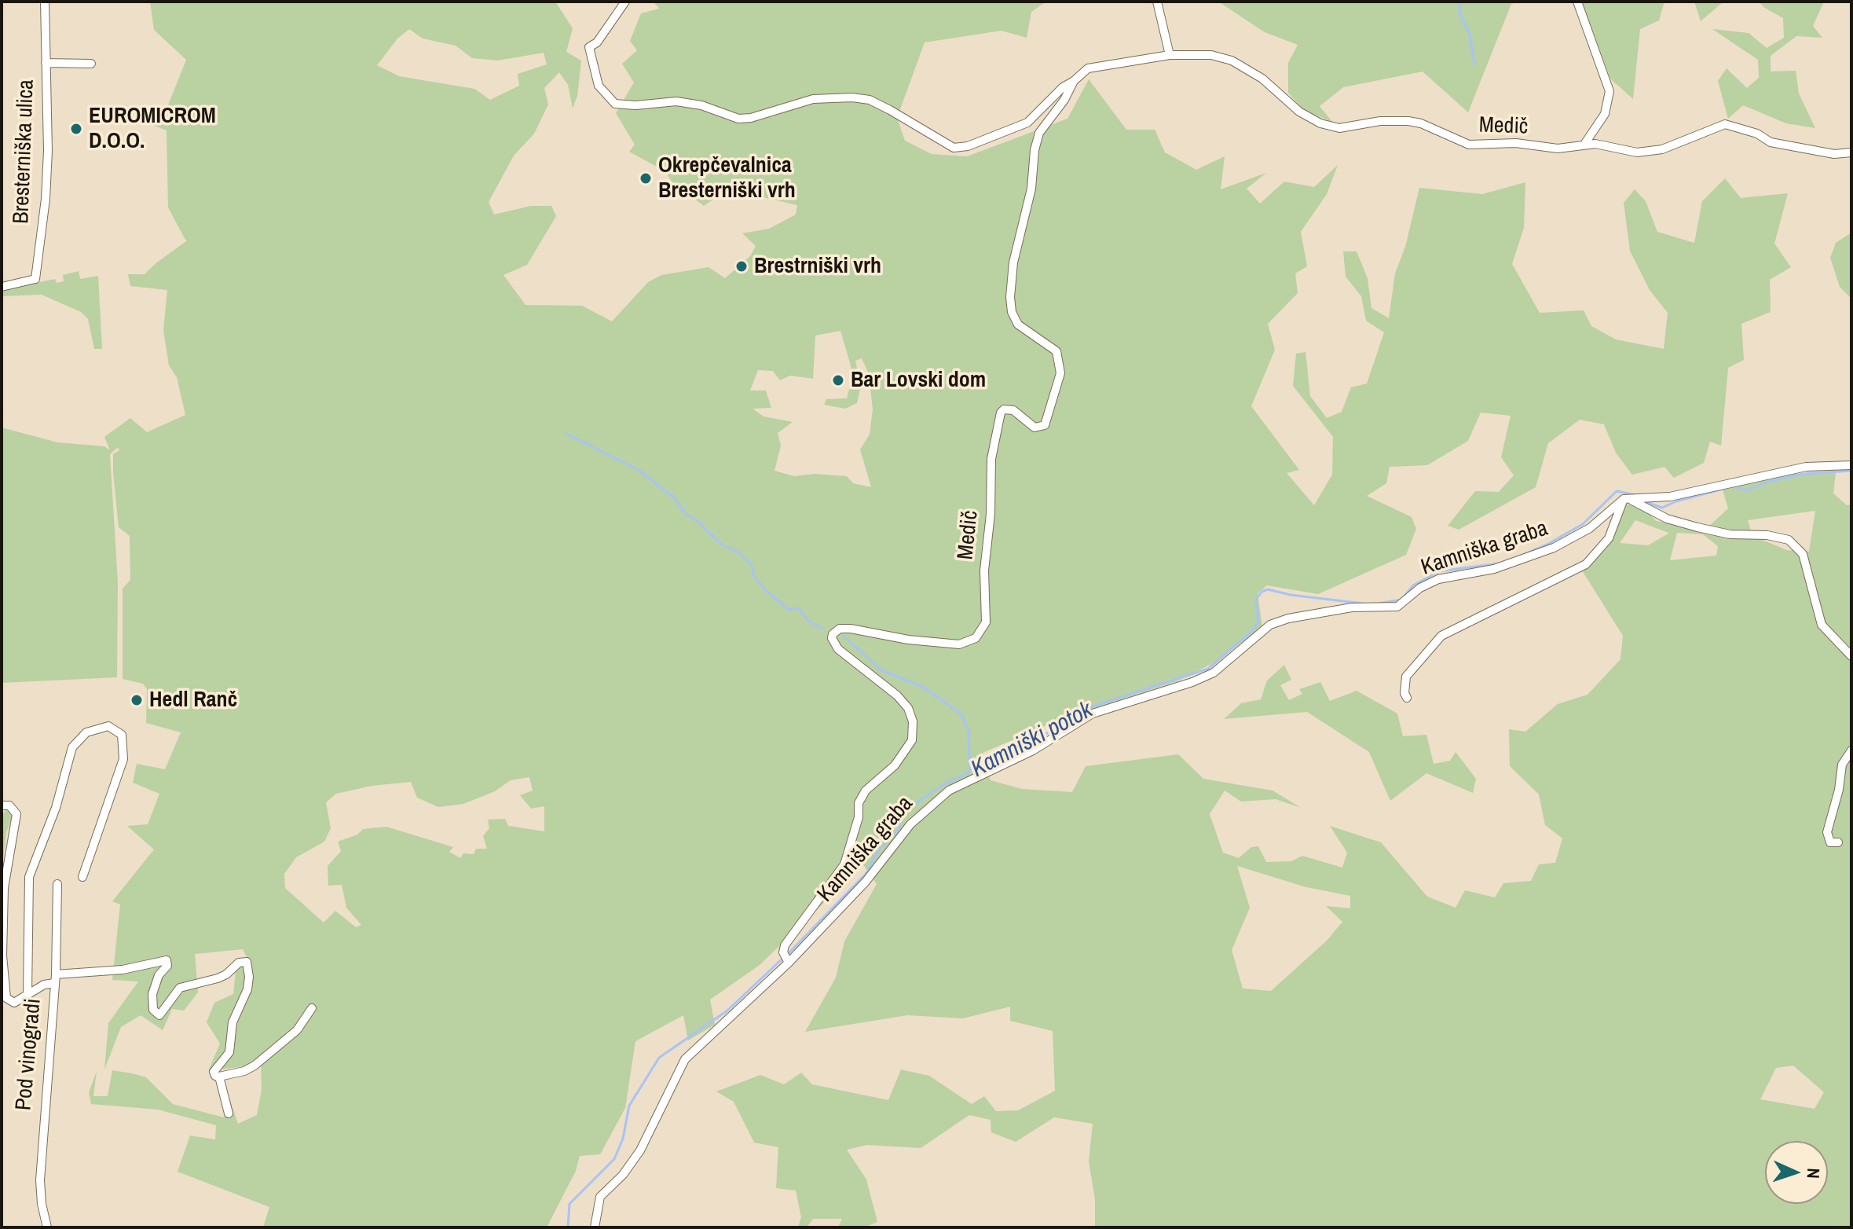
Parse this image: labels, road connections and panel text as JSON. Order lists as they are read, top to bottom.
{
  "streets": {
    "street": [
      "Medič",
      "Bresterniška ulica",
      "Kamniška graba",
      "Pod vinogradi"
    ]
  },
  "crossings": [
    ["Medič", "Kamniška graba"]
  ],
  "water": ["Kamniški potok"],
  "places": [
    "EUROMICROM D.O.O.",
    "Okrepčevalnica Bresterniški vrh",
    "Brestrniški vrh",
    "Bar Lovski dom",
    "Hedl Ranč"
  ],
  "north": "right"
}
